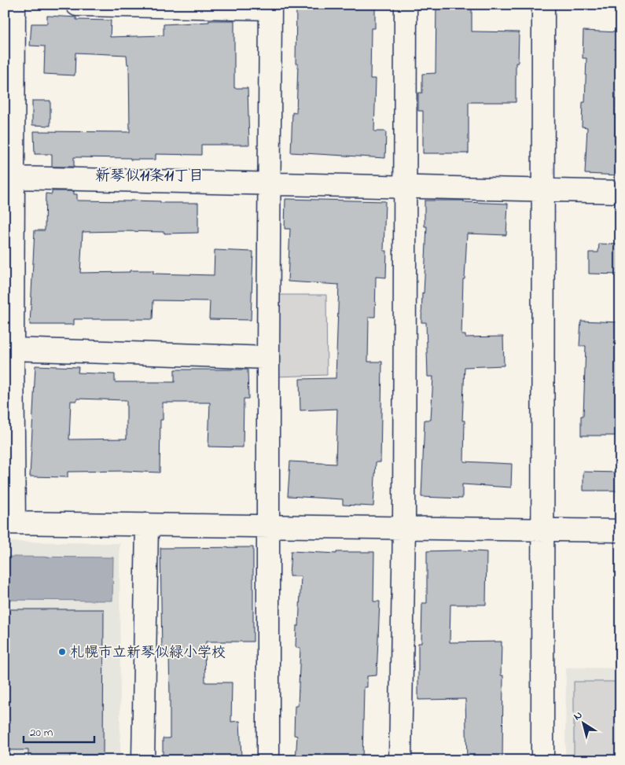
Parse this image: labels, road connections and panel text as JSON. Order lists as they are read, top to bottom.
{
  "districts": ["新琴似11条11丁目"],
  "places": ["札幌市立新琴似緑小学校"],
  "scale_bar": "20 m",
  "north": "top left"
}
